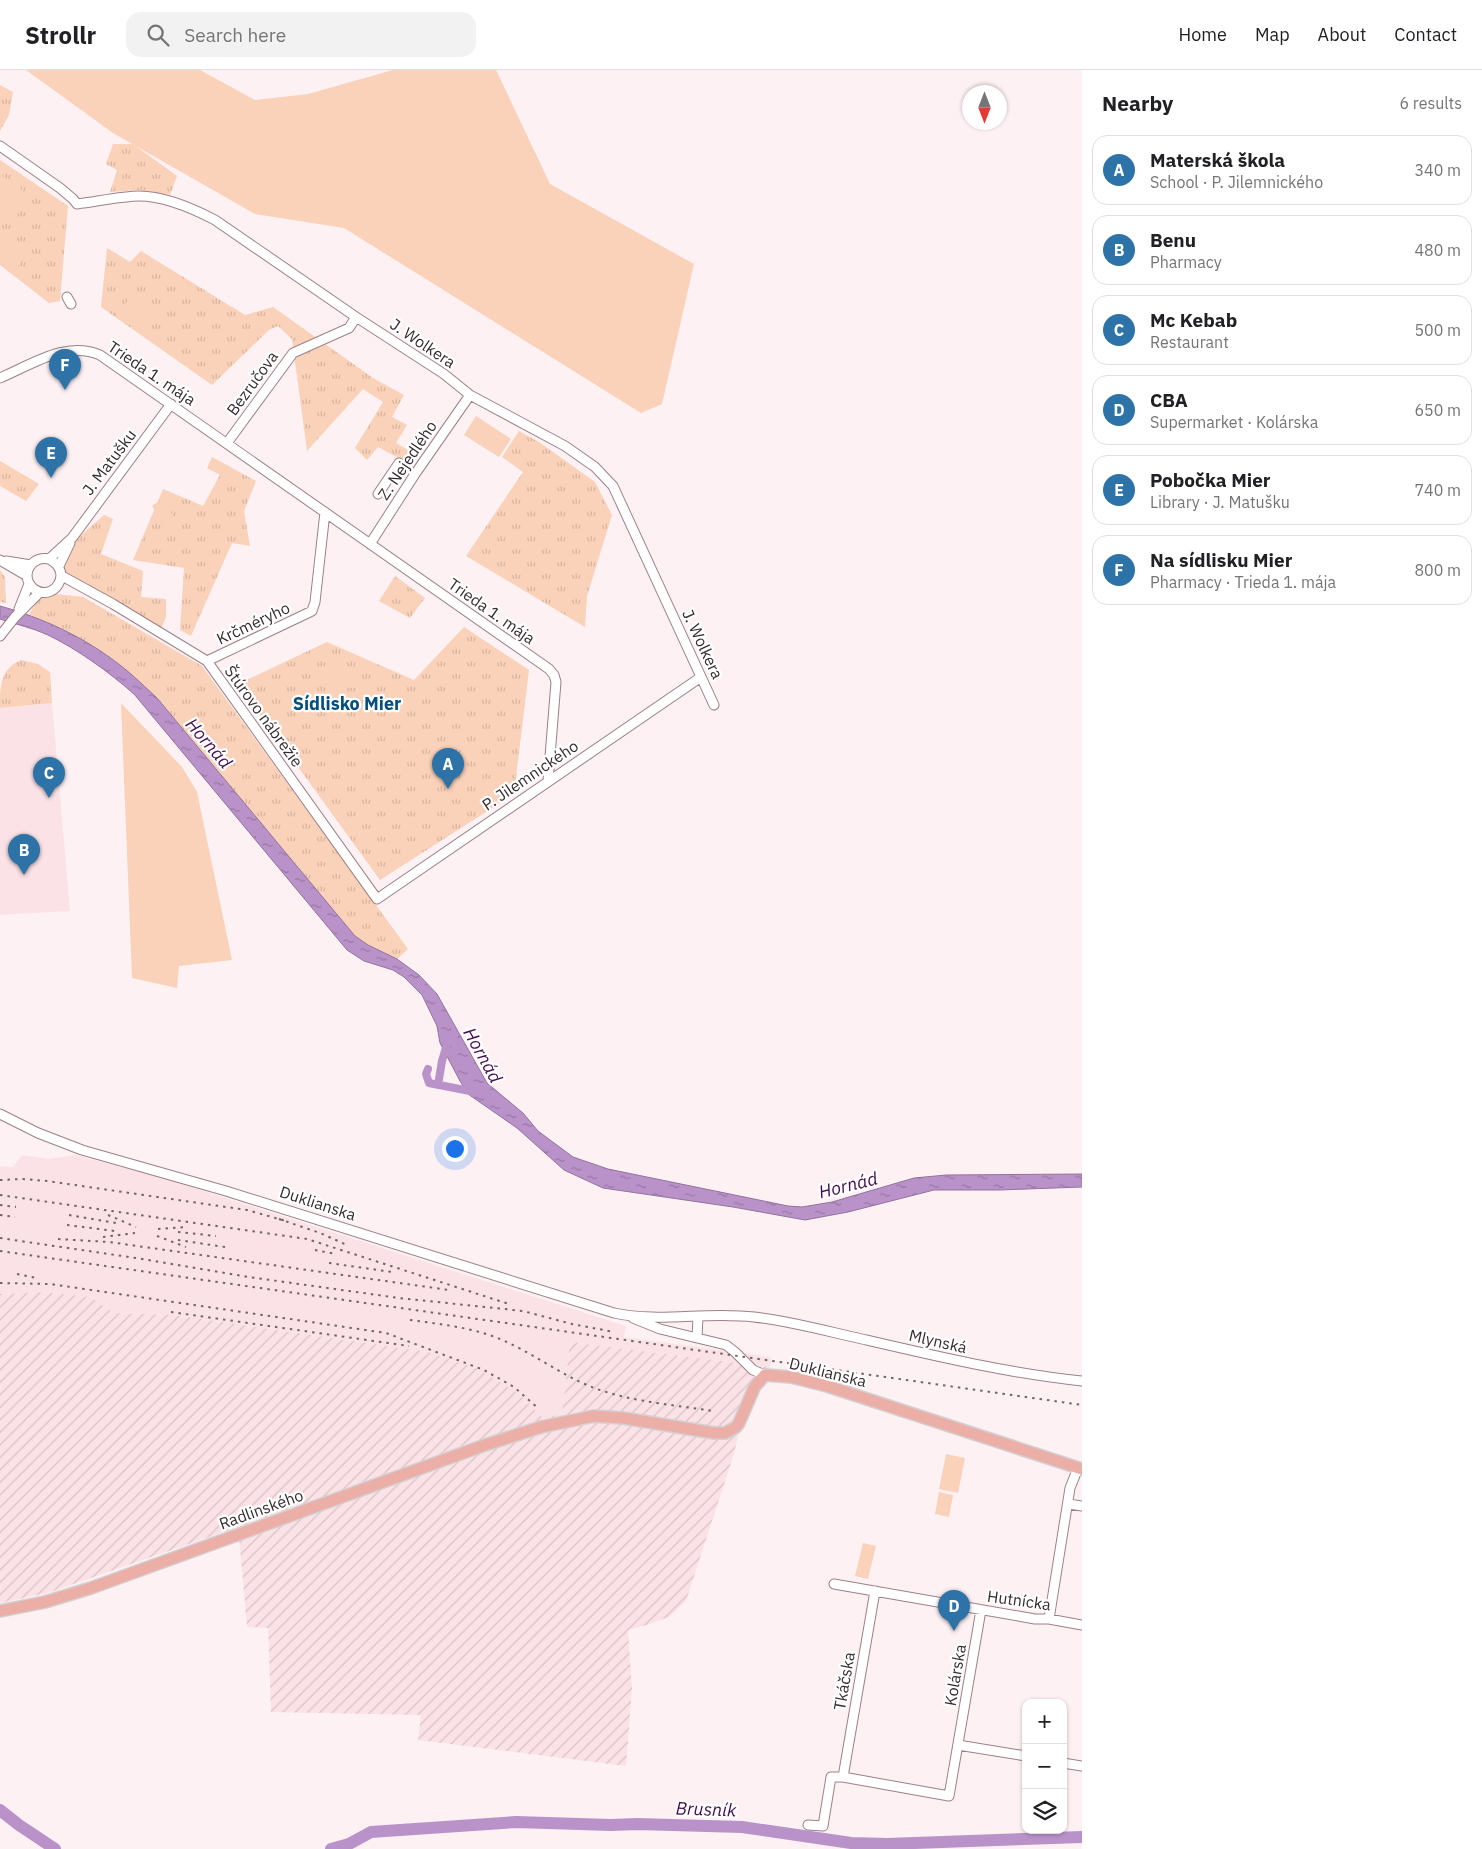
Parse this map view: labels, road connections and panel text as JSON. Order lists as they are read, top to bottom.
{
  "streets": {
    "main road": ["Duklianska", "Radlinského"],
    "street": [
      "J. Wolkera",
      "Trieda 1. mája",
      "Bezručova",
      "Z. Nejedlého",
      "J. Matušku",
      "Krčméryho",
      "Štúrovo nábrežie",
      "P. Jilemnického",
      "Mlynská",
      "Hutnícka",
      "Kolárska",
      "Tkáčska"
    ]
  },
  "crossings": [
    ["J. Wolkera", "Bezručova"],
    ["J. Wolkera", "Z. Nejedlého"],
    ["J. Wolkera", "P. Jilemnického"],
    ["Trieda 1. mája", "Bezručova"],
    ["Trieda 1. mája", "Z. Nejedlého"],
    ["Trieda 1. mája", "J. Matušku"],
    ["Trieda 1. mája", "Krčméryho"],
    ["Trieda 1. mája", "P. Jilemnického"],
    ["Krčméryho", "Štúrovo nábrežie"],
    ["Štúrovo nábrežie", "P. Jilemnického"],
    ["Duklianska", "Mlynská"],
    ["Duklianska", "Radlinského"],
    ["Hutnícka", "Kolárska"],
    ["Hutnícka", "Tkáčska"],
    ["Kolárska", "Tkáčska"]
  ],
  "districts": ["Sídlisko Mier"],
  "water": ["Hornád", "Brusník"],
  "north": "bottom",
  "page": {
    "header": "Strollr",
    "search": "Search here",
    "nav": [
      "Home",
      "Map",
      "About",
      "Contact"
    ],
    "heading": ["Nearby", "6 results"],
    "list": [
      {
        "mark": "A",
        "name": "Materská škola",
        "note": "School · P. Jilemnického",
        "value": "340 m"
      },
      {
        "mark": "B",
        "name": "Benu",
        "note": "Pharmacy",
        "value": "480 m"
      },
      {
        "mark": "C",
        "name": "Mc Kebab",
        "note": "Restaurant",
        "value": "500 m"
      },
      {
        "mark": "D",
        "name": "CBA",
        "note": "Supermarket · Kolárska",
        "value": "650 m"
      },
      {
        "mark": "E",
        "name": "Pobočka Mier",
        "note": "Library · J. Matušku",
        "value": "740 m"
      },
      {
        "mark": "F",
        "name": "Na sídlisku Mier",
        "note": "Pharmacy · Trieda 1. mája",
        "value": "800 m"
      }
    ],
    "pins": [
      "F",
      "E",
      "A",
      "C",
      "B",
      "D"
    ],
    "map_buttons": ["+", "−"]
  }
}
